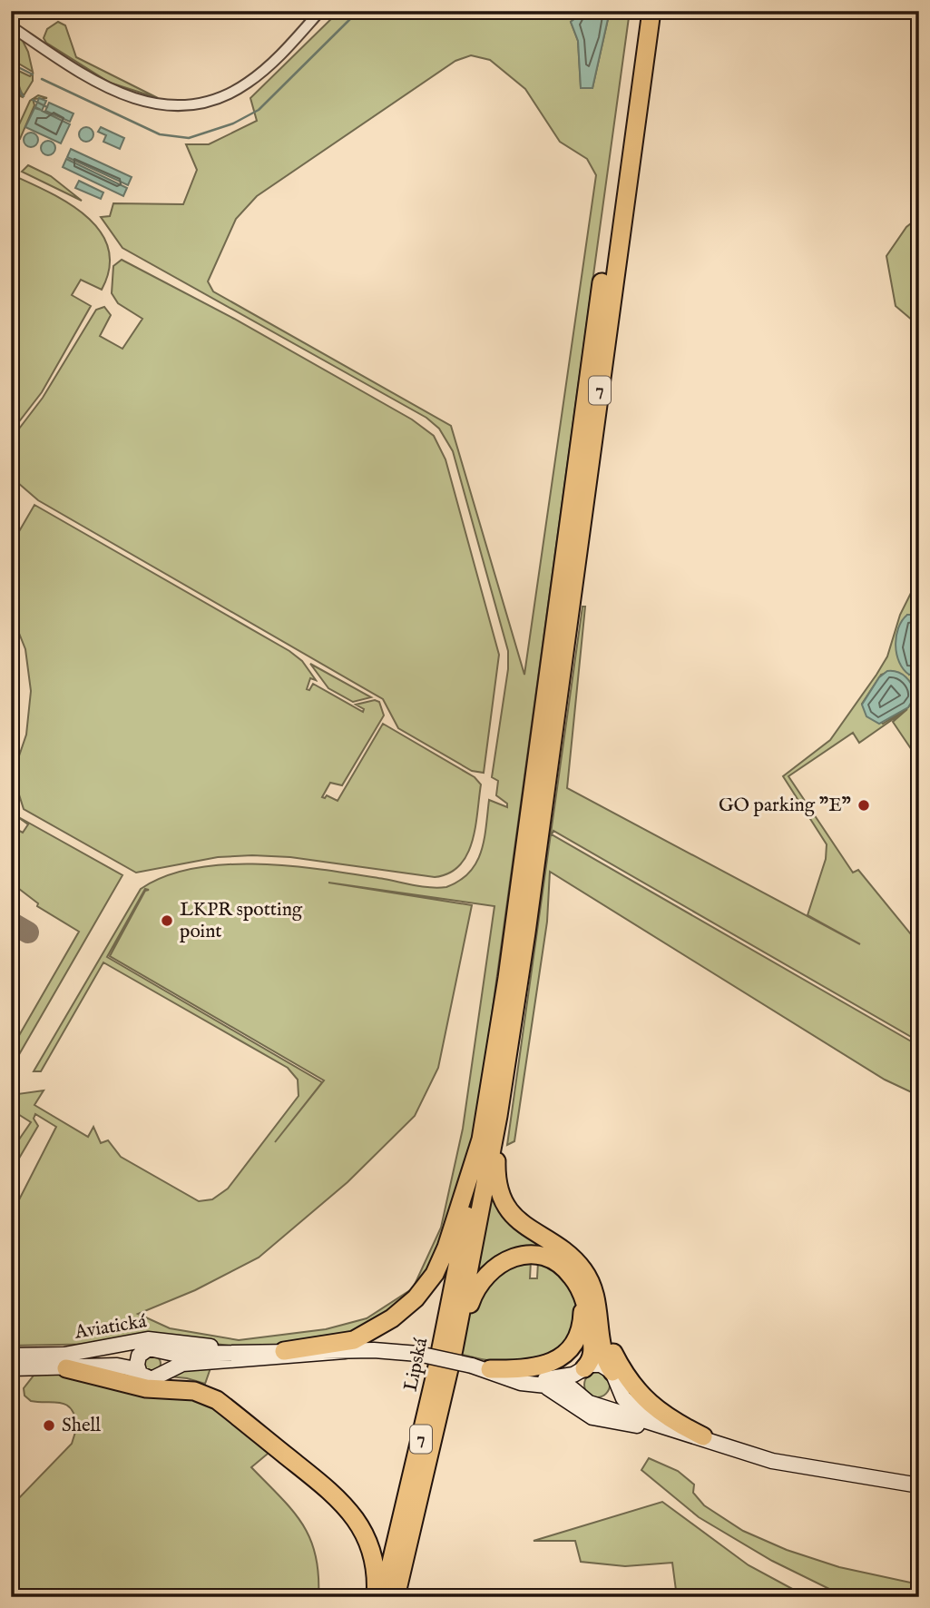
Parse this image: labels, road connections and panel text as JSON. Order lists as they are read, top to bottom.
{
  "streets": {
    "highway": ["7", "Lipská"],
    "main road": ["Aviatická"]
  },
  "crossings": [
    ["7", "Lipská"]
  ],
  "places": ["GO parking \"E\"", "LKPR spotting point", "Shell"]
}
